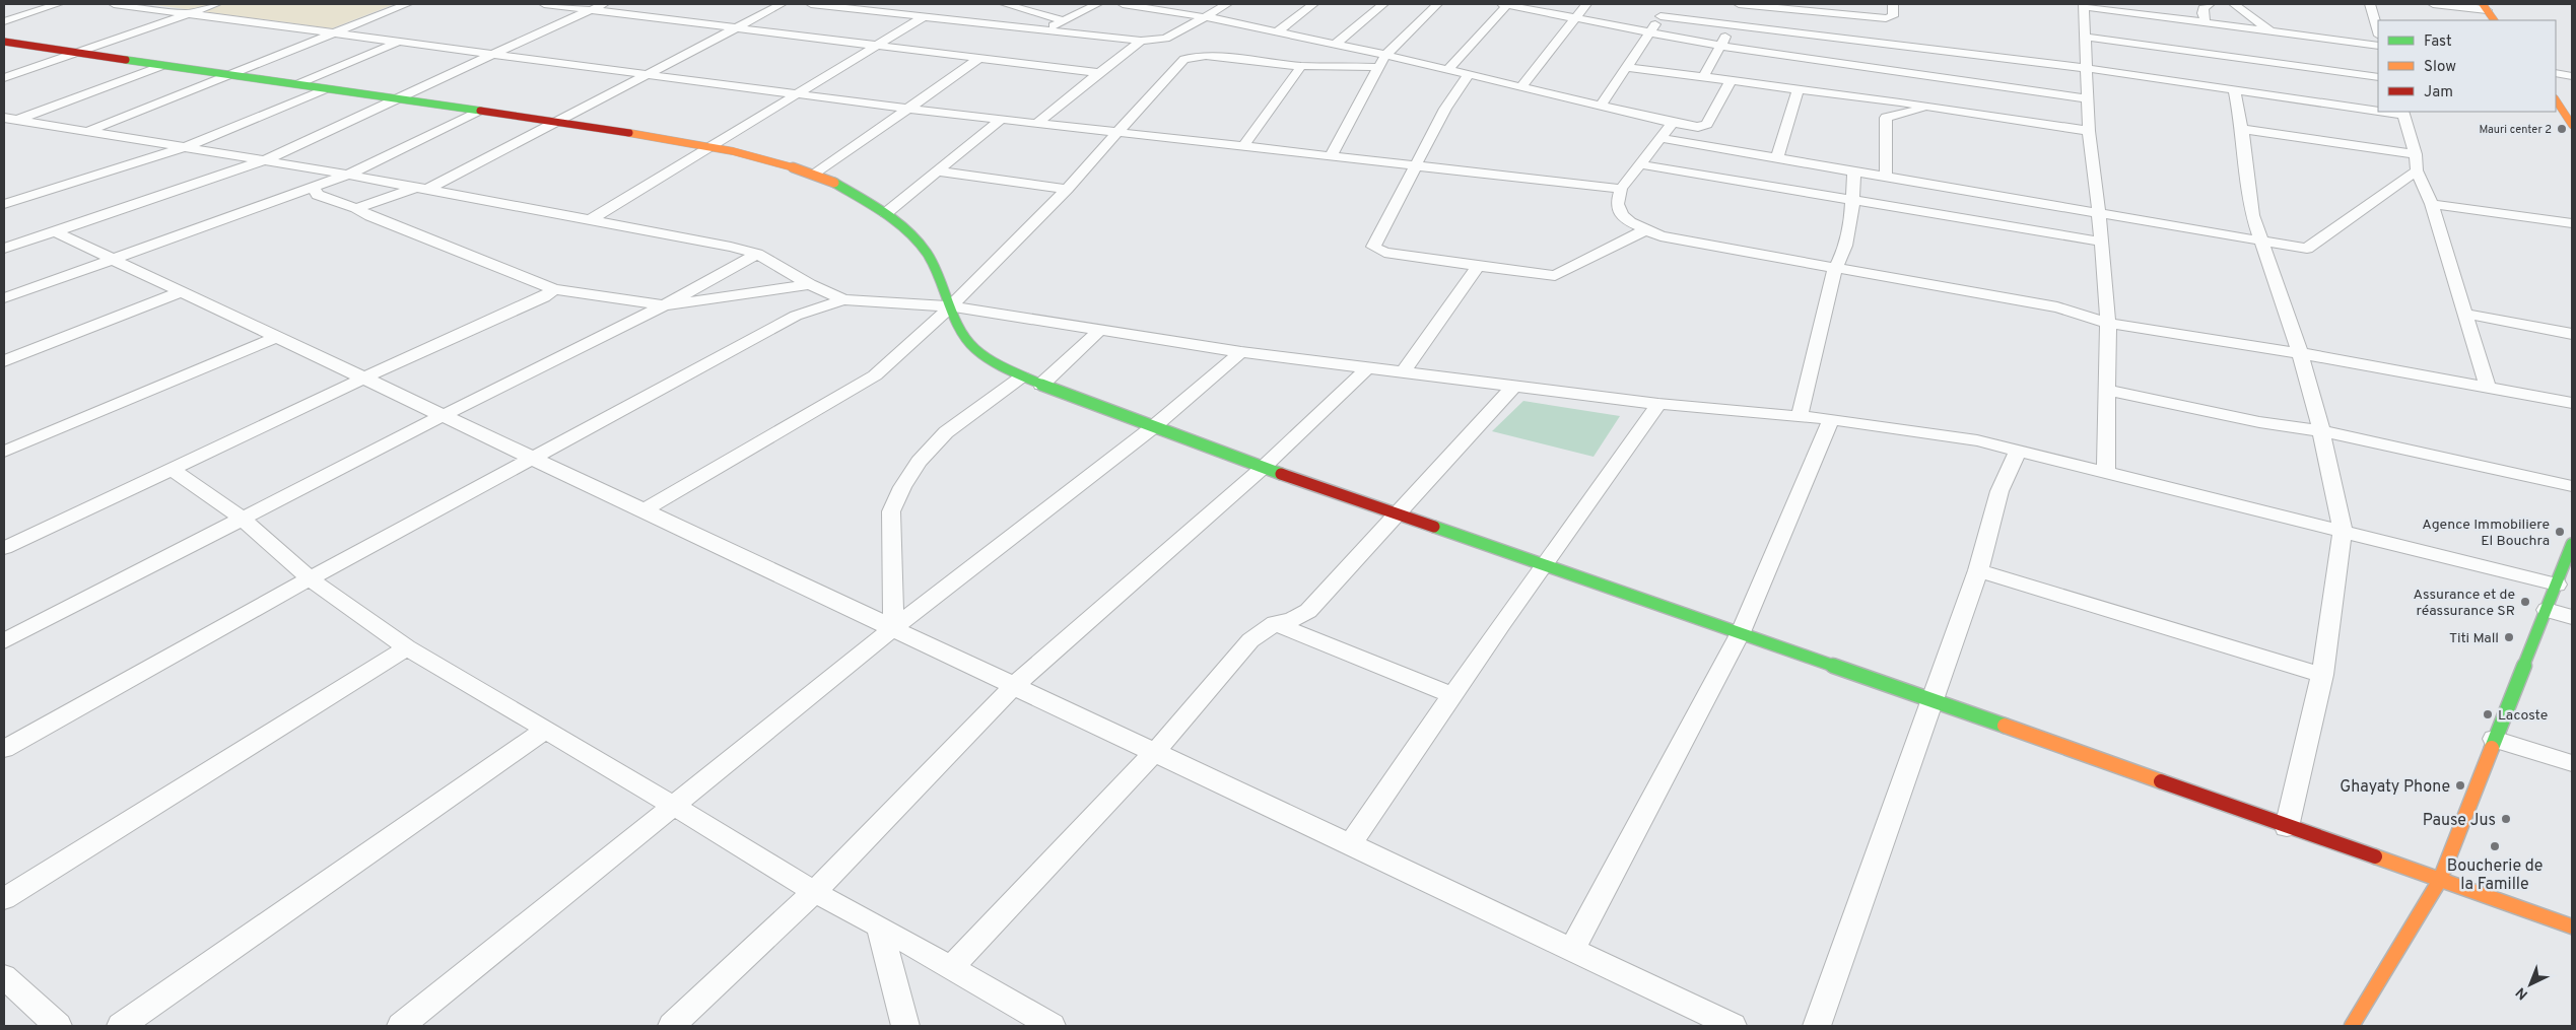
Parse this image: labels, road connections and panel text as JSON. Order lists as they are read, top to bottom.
{
  "places": [
    "Mauri center 2",
    "Agence Immobiliere El Bouchra",
    "Assurance et de réassurance SR",
    "Titi Mall",
    "Lacoste",
    "Ghayaty Phone",
    "Pause Jus",
    "Boucherie de la Famille"
  ],
  "legend": ["Fast", "Slow", "Jam"],
  "north": "bottom left"
}
